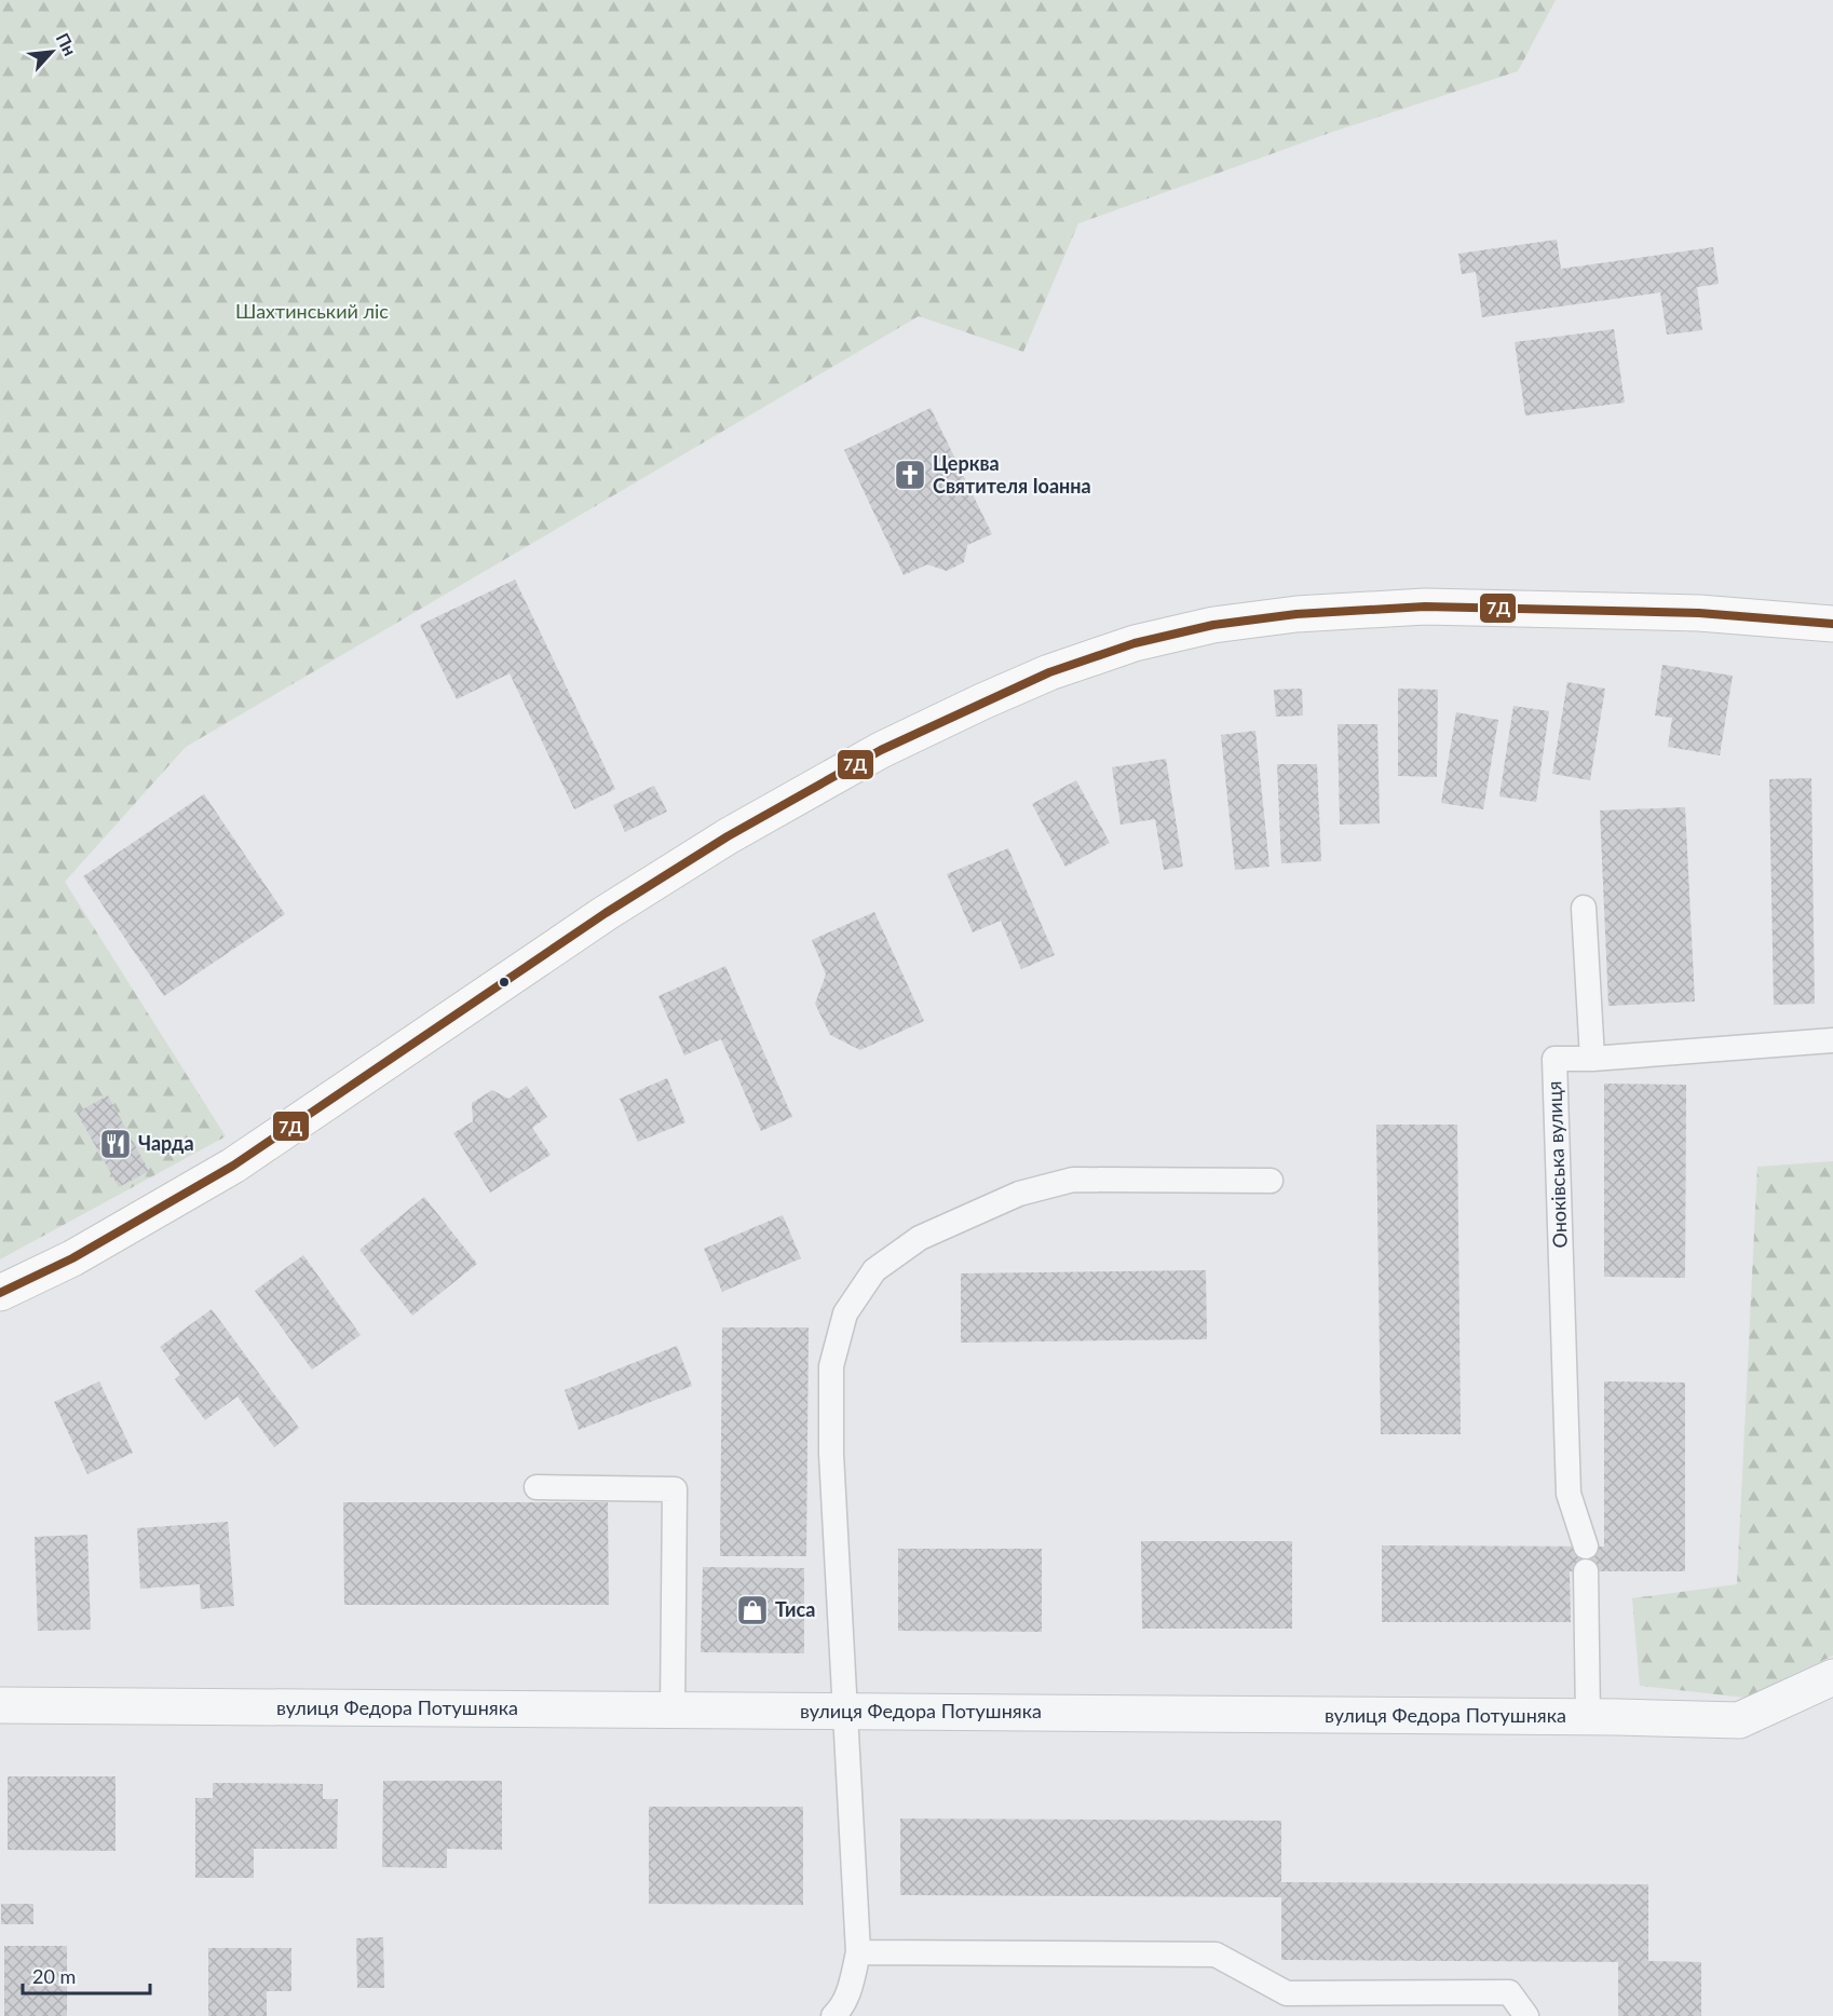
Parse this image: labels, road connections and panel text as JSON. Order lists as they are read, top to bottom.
{
  "streets": {
    "street": ["вулиця Федора Потушняка"],
    "lane": ["Оноківська вулиця"]
  },
  "parks": ["Шахтинський ліс"],
  "places": {
    "church": ["Церква Святителя Іоанна"],
    "restaurant": ["Чарда"],
    "shop": ["Тиса"]
  },
  "lines": ["transit line 7Д"],
  "scale_bar": "20 m",
  "north": "top right"
}
